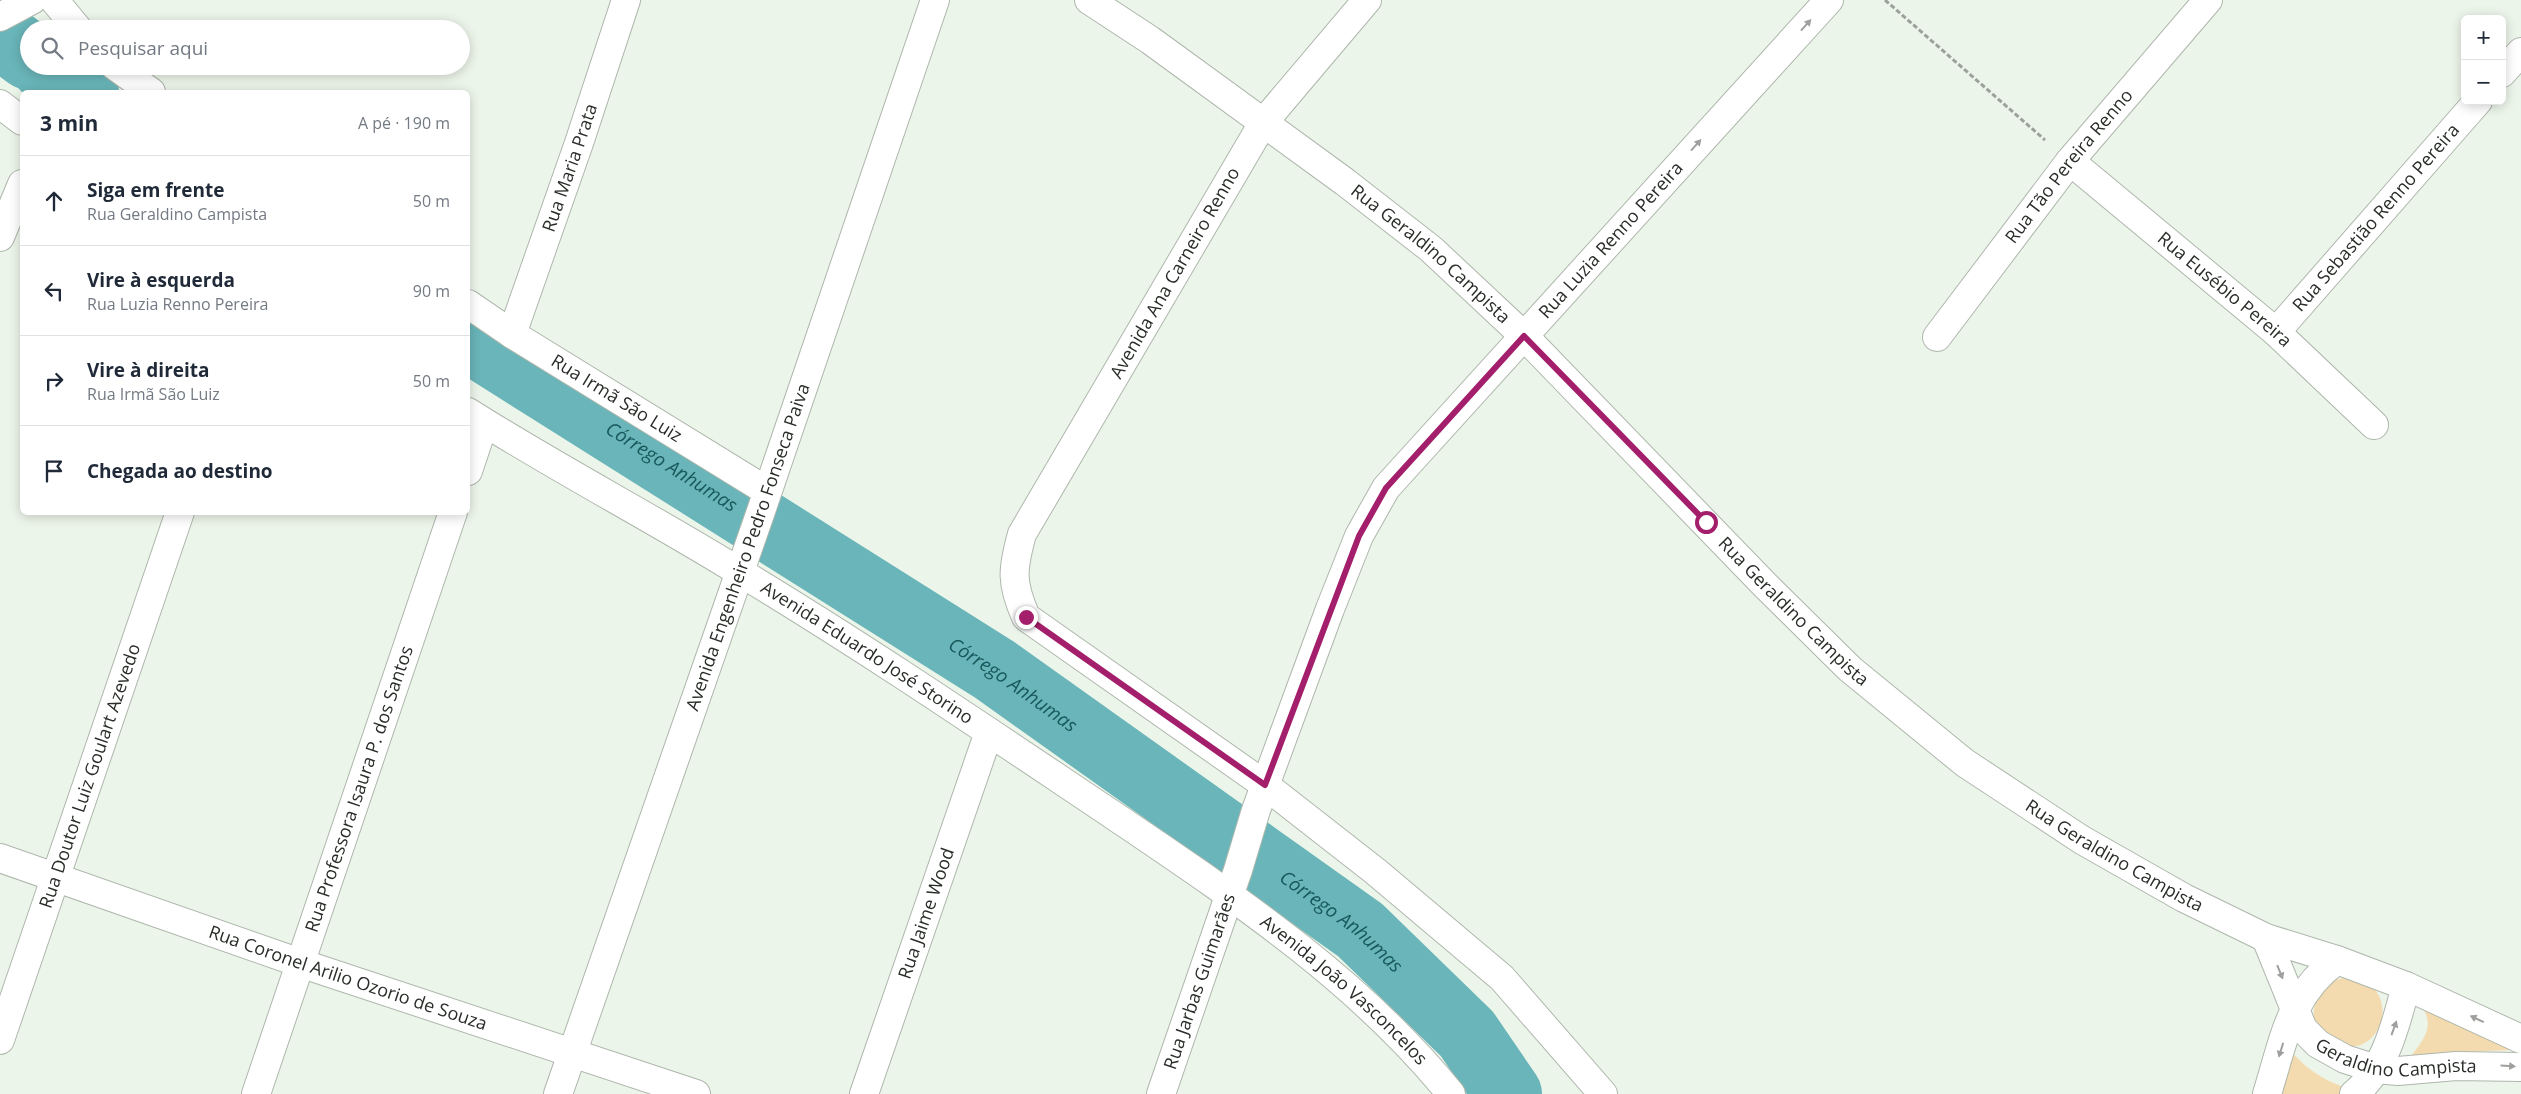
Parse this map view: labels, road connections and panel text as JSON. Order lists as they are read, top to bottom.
{
  "streets": {
    "street": [
      "Rua Tão Pereira Renno",
      "Rua Maria Prata",
      "Rua Sebastião Renno Pereira",
      "Rua Luzia Renno Pereira",
      "Rua Geraldino Campista",
      "Avenida Ana Carneiro Renno",
      "Rua Eusébio Pereira",
      "Rua Irmã São Luiz",
      "Avenida Engenheiro Pedro Fonseca Paiva",
      "Avenida Eduardo José Storino",
      "Rua Doutor Luiz Goulart Azevedo",
      "Rua Professora Isaura P. dos Santos",
      "Rua Jaime Wood",
      "Rua Coronel Arilio Ozorio de Souza",
      "Rua Jarbas Guimarães",
      "Avenida João Vasconcelos",
      "Geraldino Campista"
    ]
  },
  "crossings": [
    ["Rua Tão Pereira Renno", "Rua Eusébio Pereira"],
    ["Rua Maria Prata", "Rua Irmã São Luiz"],
    ["Rua Sebastião Renno Pereira", "Rua Eusébio Pereira"],
    ["Rua Luzia Renno Pereira", "Rua Geraldino Campista"],
    ["Rua Luzia Renno Pereira", "Avenida Ana Carneiro Renno"],
    ["Rua Luzia Renno Pereira", "Rua Jarbas Guimarães"],
    ["Rua Geraldino Campista", "Avenida Ana Carneiro Renno"],
    ["Rua Geraldino Campista", "Geraldino Campista"],
    ["Avenida Ana Carneiro Renno", "Rua Jarbas Guimarães"],
    ["Rua Irmã São Luiz", "Avenida Engenheiro Pedro Fonseca Paiva"],
    ["Avenida Engenheiro Pedro Fonseca Paiva", "Avenida Eduardo José Storino"],
    ["Avenida Engenheiro Pedro Fonseca Paiva", "Rua Coronel Arilio Ozorio de Souza"],
    ["Avenida Eduardo José Storino", "Rua Jaime Wood"],
    ["Avenida Eduardo José Storino", "Rua Jarbas Guimarães"],
    ["Avenida Eduardo José Storino", "Avenida João Vasconcelos"],
    ["Rua Doutor Luiz Goulart Azevedo", "Rua Coronel Arilio Ozorio de Souza"],
    ["Rua Professora Isaura P. dos Santos", "Rua Coronel Arilio Ozorio de Souza"],
    ["Rua Jarbas Guimarães", "Avenida João Vasconcelos"]
  ],
  "one_way": ["Rua Luzia Renno Pereira", "Geraldino Campista"],
  "water": ["Córrego Anhumas"],
  "page": {
    "map_buttons": ["+", "−"],
    "search": "Pesquisar aqui",
    "heading": ["3 min", "A pé · 190 m"],
    "list": [
      ["Siga em frente", "Rua Geraldino Campista", "50 m"],
      ["Vire à esquerda", "Rua Luzia Renno Pereira", "90 m"],
      ["Vire à direita", "Rua Irmã São Luiz", "50 m"],
      "Chegada ao destino"
    ]
  }
}
